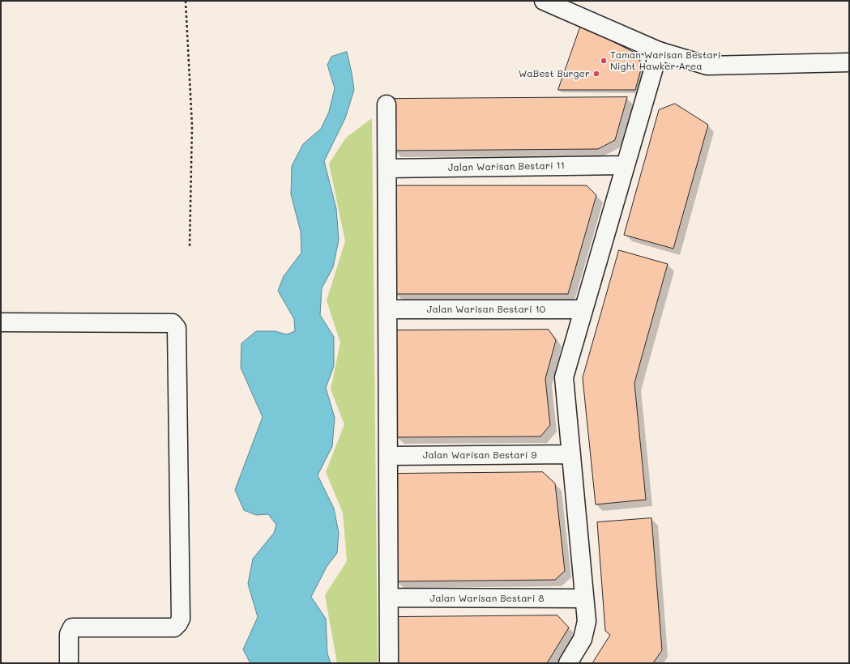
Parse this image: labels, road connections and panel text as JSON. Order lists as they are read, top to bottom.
{
  "streets": {
    "street": [
      "Jalan Warisan Bestari 11",
      "Jalan Warisan Bestari 10",
      "Jalan Warisan Bestari 9",
      "Jalan Warisan Bestari 8"
    ]
  },
  "places": ["Taman Warisan Bestari Night Hawker Area", "WaBest Burger"]
}
